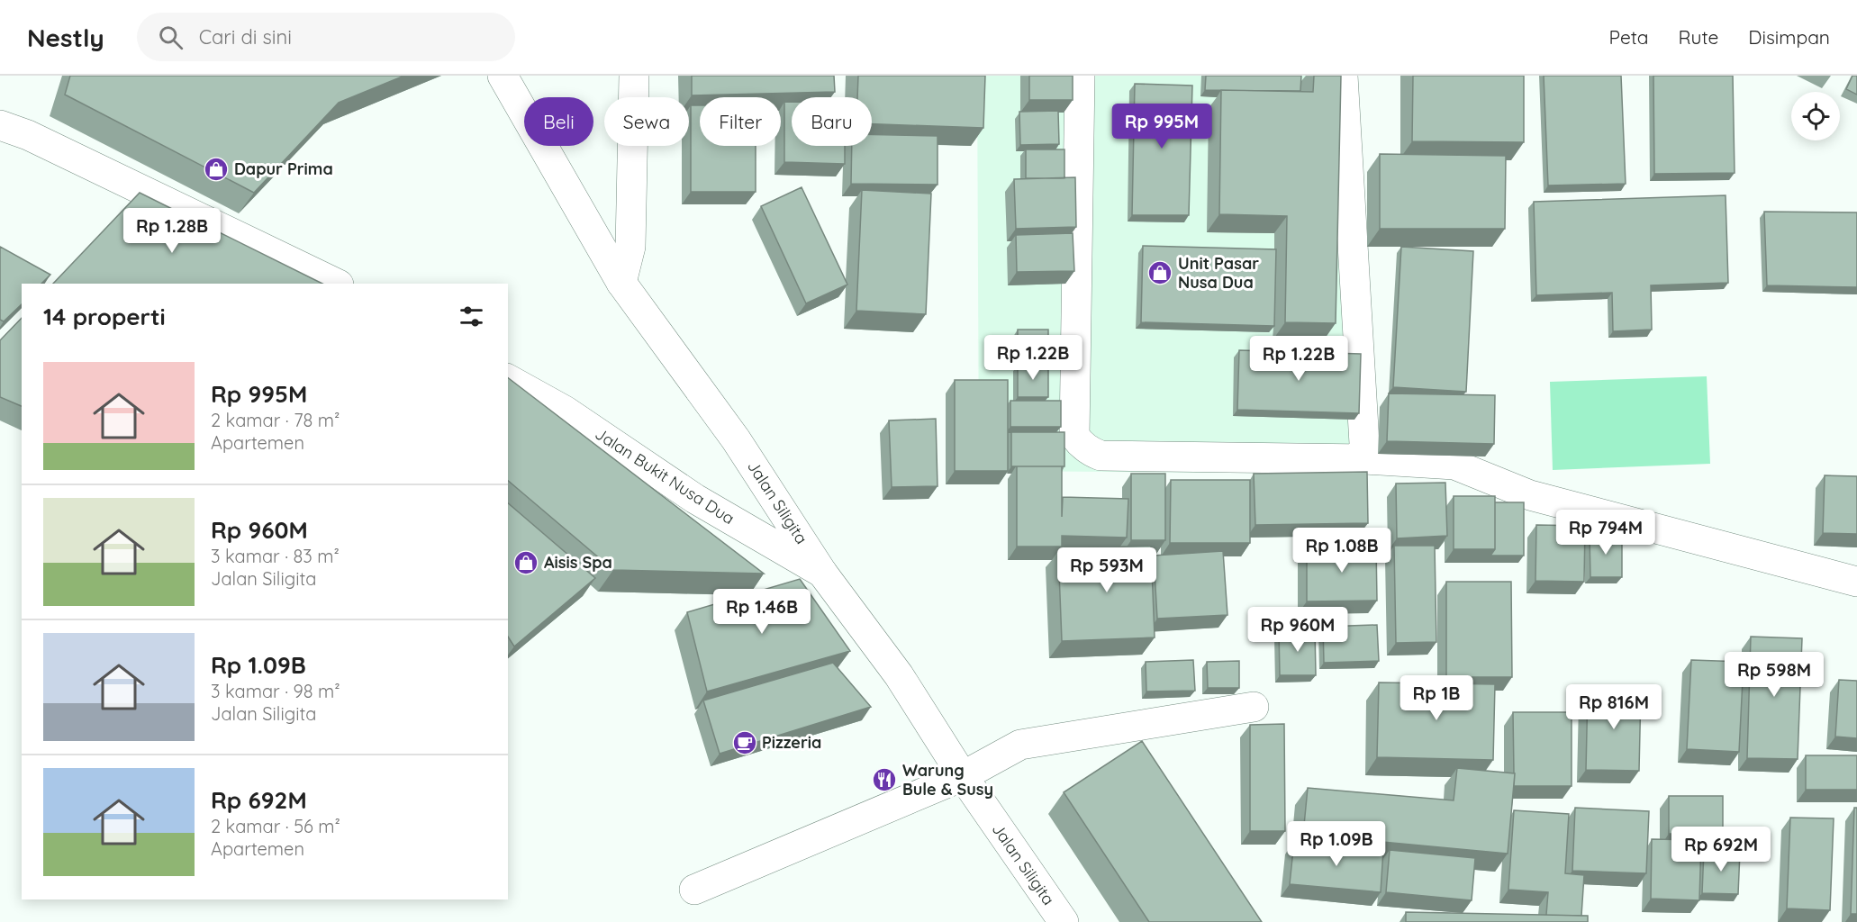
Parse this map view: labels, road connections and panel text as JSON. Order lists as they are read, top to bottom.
{
  "streets": {
    "street": ["Jalan Bukit Nusa Dua", "Jalan Siligita"]
  },
  "crossings": [
    ["Jalan Bukit Nusa Dua", "Jalan Siligita"]
  ],
  "places": {
    "shop": ["Dapur Prima", "Unit Pasar Nusa Dua", "Aisis Spa"],
    "cafe": ["Pizzeria"],
    "restaurant": ["Warung Bule & Susy"]
  },
  "page": {
    "header": "Nestly",
    "search": "Cari di sini",
    "nav": ["Peta", "Rute", "Disimpan"],
    "chip": [
      "Beli",
      "Sewa",
      "Filter",
      "Baru"
    ],
    "price": [
      "Rp 995M",
      "Rp 1.28B",
      "Rp 1.22B",
      "Rp 1.22B",
      "Rp 794M",
      "Rp 1.08B",
      "Rp 593M",
      "Rp 1.46B",
      "Rp 960M",
      "Rp 598M",
      "Rp 1B",
      "Rp 816M",
      "Rp 1.09B",
      "Rp 692M"
    ],
    "heading": "14 properti",
    "list": [
      {
        "name": "Rp 995M",
        "note": "2 kamar · 78 m² · Apartemen"
      },
      {
        "name": "Rp 960M",
        "note": "3 kamar · 83 m² · Jalan Siligita"
      },
      {
        "name": "Rp 1.09B",
        "note": "3 kamar · 98 m² · Jalan Siligita"
      },
      {
        "name": "Rp 692M",
        "note": "2 kamar · 56 m² · Apartemen"
      }
    ]
  }
}
